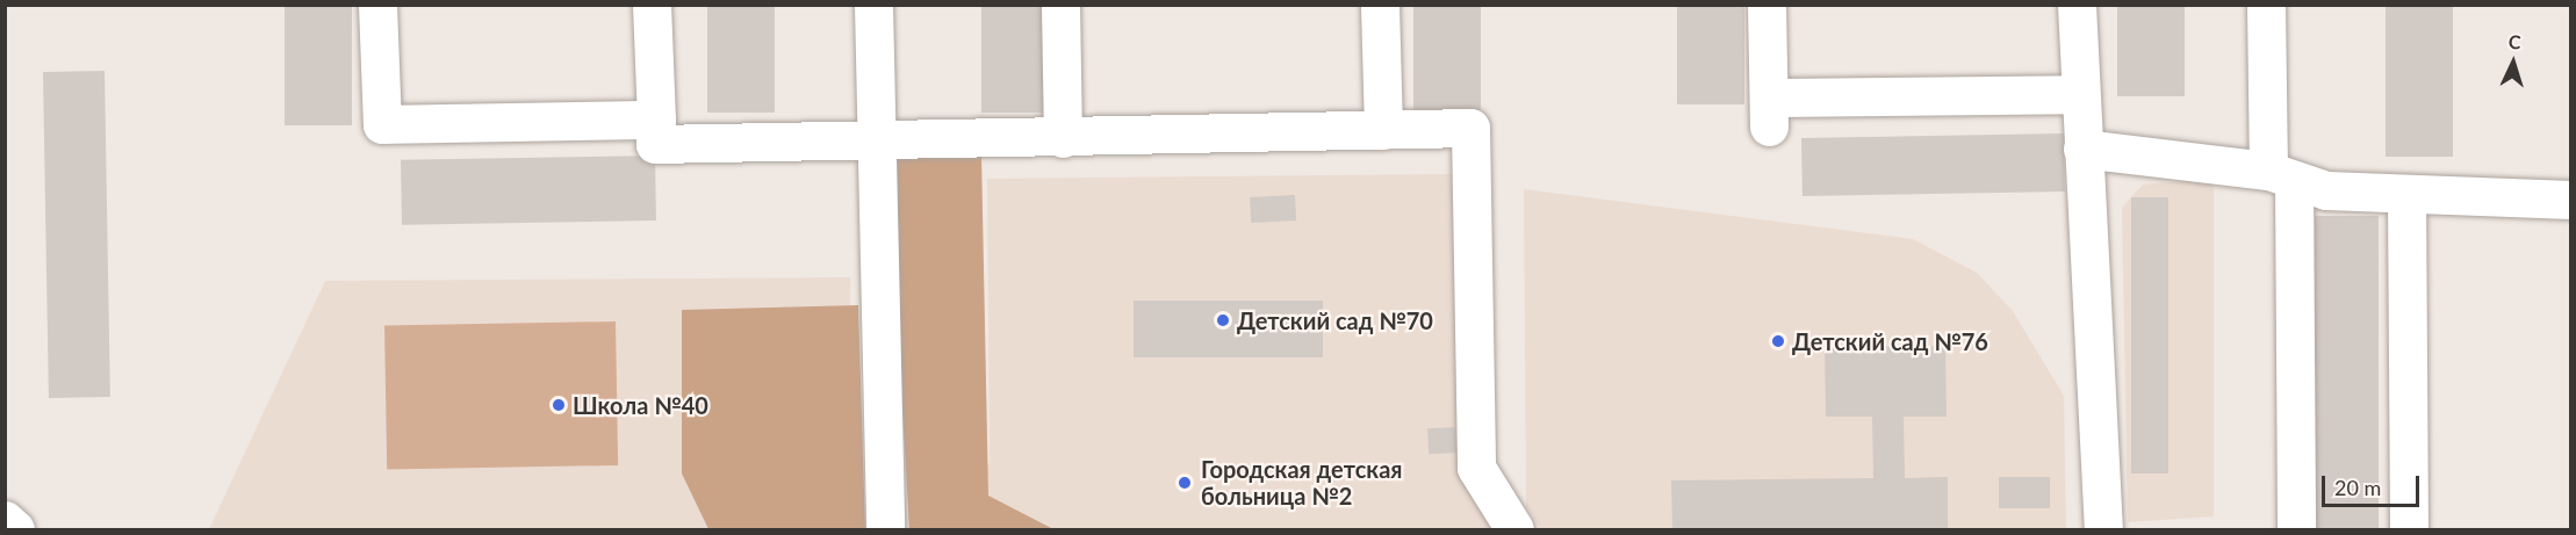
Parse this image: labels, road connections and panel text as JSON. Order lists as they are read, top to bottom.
{
  "places": [
    "Детский сад №70",
    "Детский сад №76",
    "Школа №40",
    "Городская детская больница №2"
  ],
  "scale_bar": "20 m",
  "north": "top"
}
